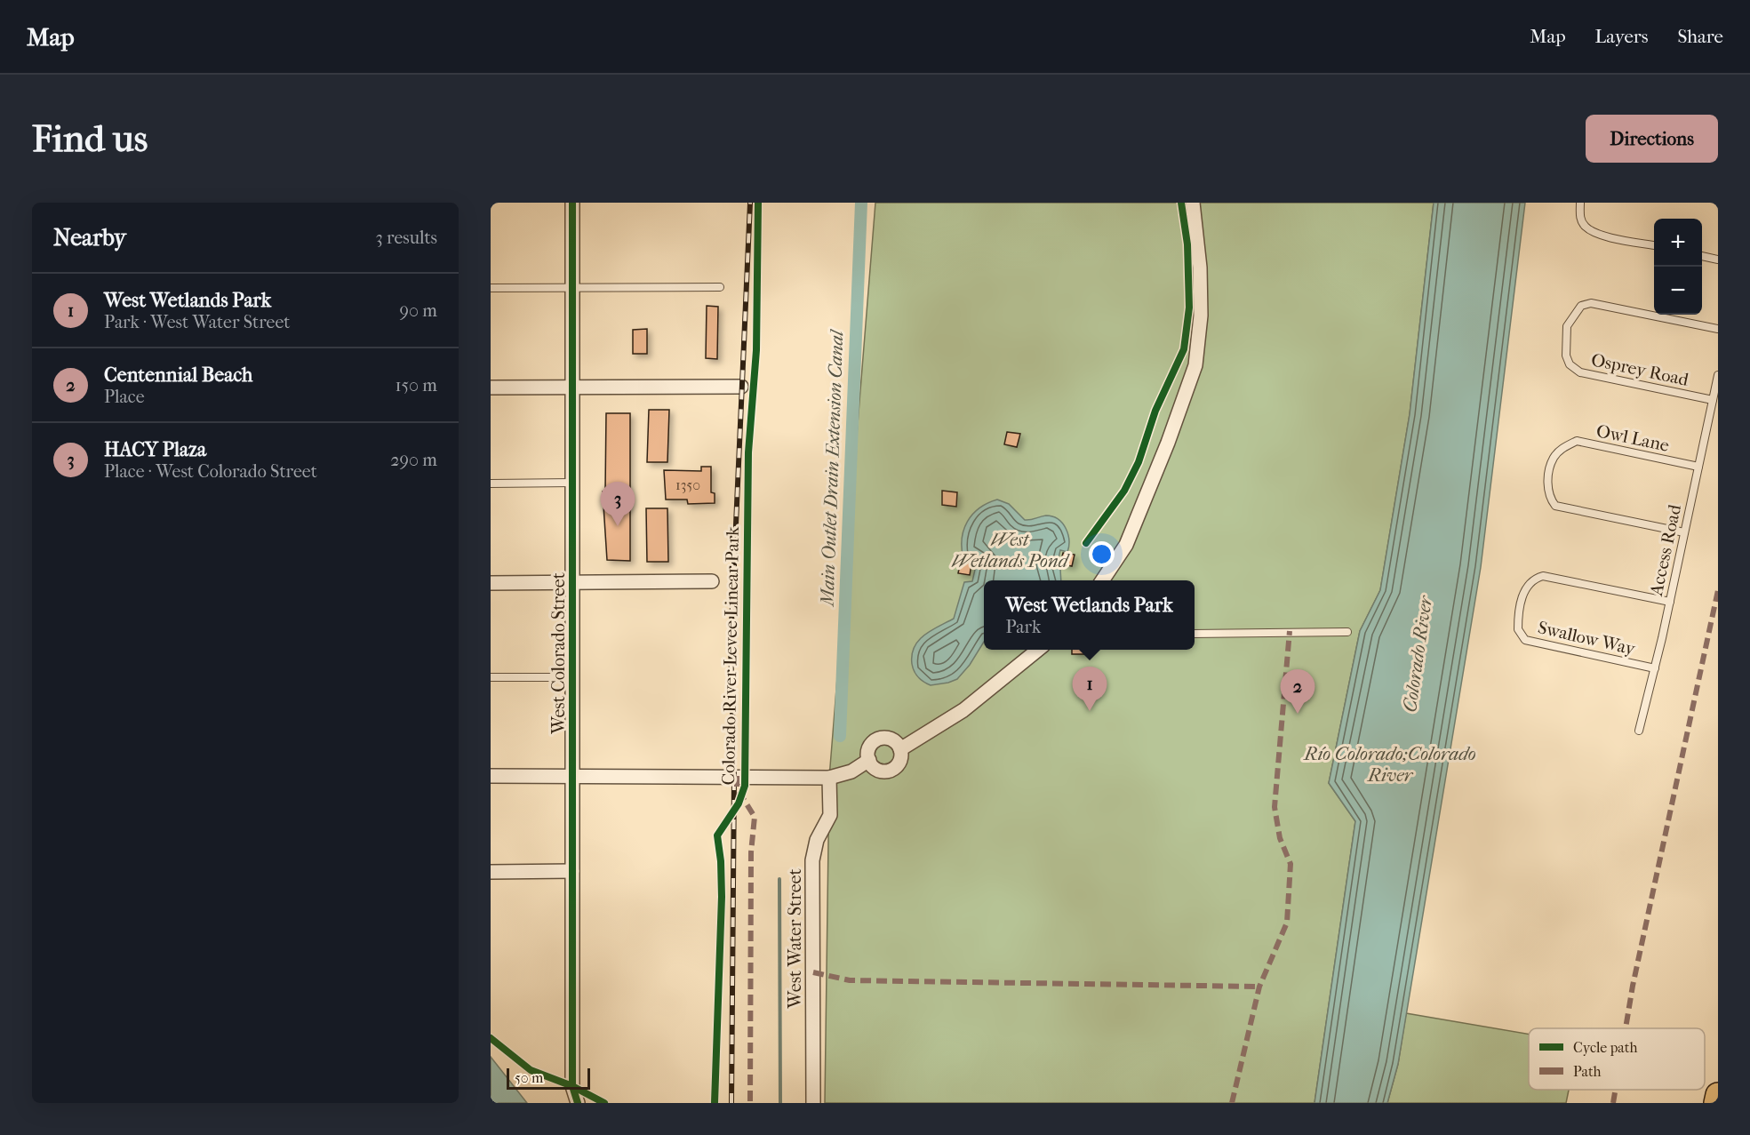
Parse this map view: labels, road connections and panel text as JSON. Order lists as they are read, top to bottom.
{
  "streets": {
    "street": ["West Colorado Street", "West Water Street"],
    "lane": [
      "Osprey Road",
      "Owl Lane",
      "Access Road",
      "Swallow Way"
    ],
    "cycle path": ["Colorado River Levee Linear Park"]
  },
  "crossings": [
    ["Osprey Road", "Access Road"],
    ["Owl Lane", "Access Road"],
    ["Access Road", "Swallow Way"]
  ],
  "water": [
    "Main Outlet Drain Extension Canal",
    "West Wetlands Pond",
    "Colorado River",
    "Río Colorado;Colorado River"
  ],
  "house_numbers": ["1350"],
  "legend": ["Cycle path", "Path"],
  "scale_bar": "50 m",
  "page": {
    "header": "Map",
    "nav": ["Map", "Layers", "Share"],
    "buttons": "Directions",
    "title": "Find us",
    "heading": ["Nearby", "3 results"],
    "map_buttons": ["+", "−"],
    "list": [
      {
        "mark": "1",
        "name": "West Wetlands Park",
        "note": "Park · West Water Street",
        "value": "90 m"
      },
      {
        "mark": "2",
        "name": "Centennial Beach",
        "note": "Place",
        "value": "150 m"
      },
      {
        "mark": "3",
        "name": "HACY Plaza",
        "note": "Place · West Colorado Street",
        "value": "290 m"
      }
    ],
    "pins": ["3", "1", "2"],
    "popup": ["West Wetlands Park", "Park"],
    "scale": "50 m"
  }
}
